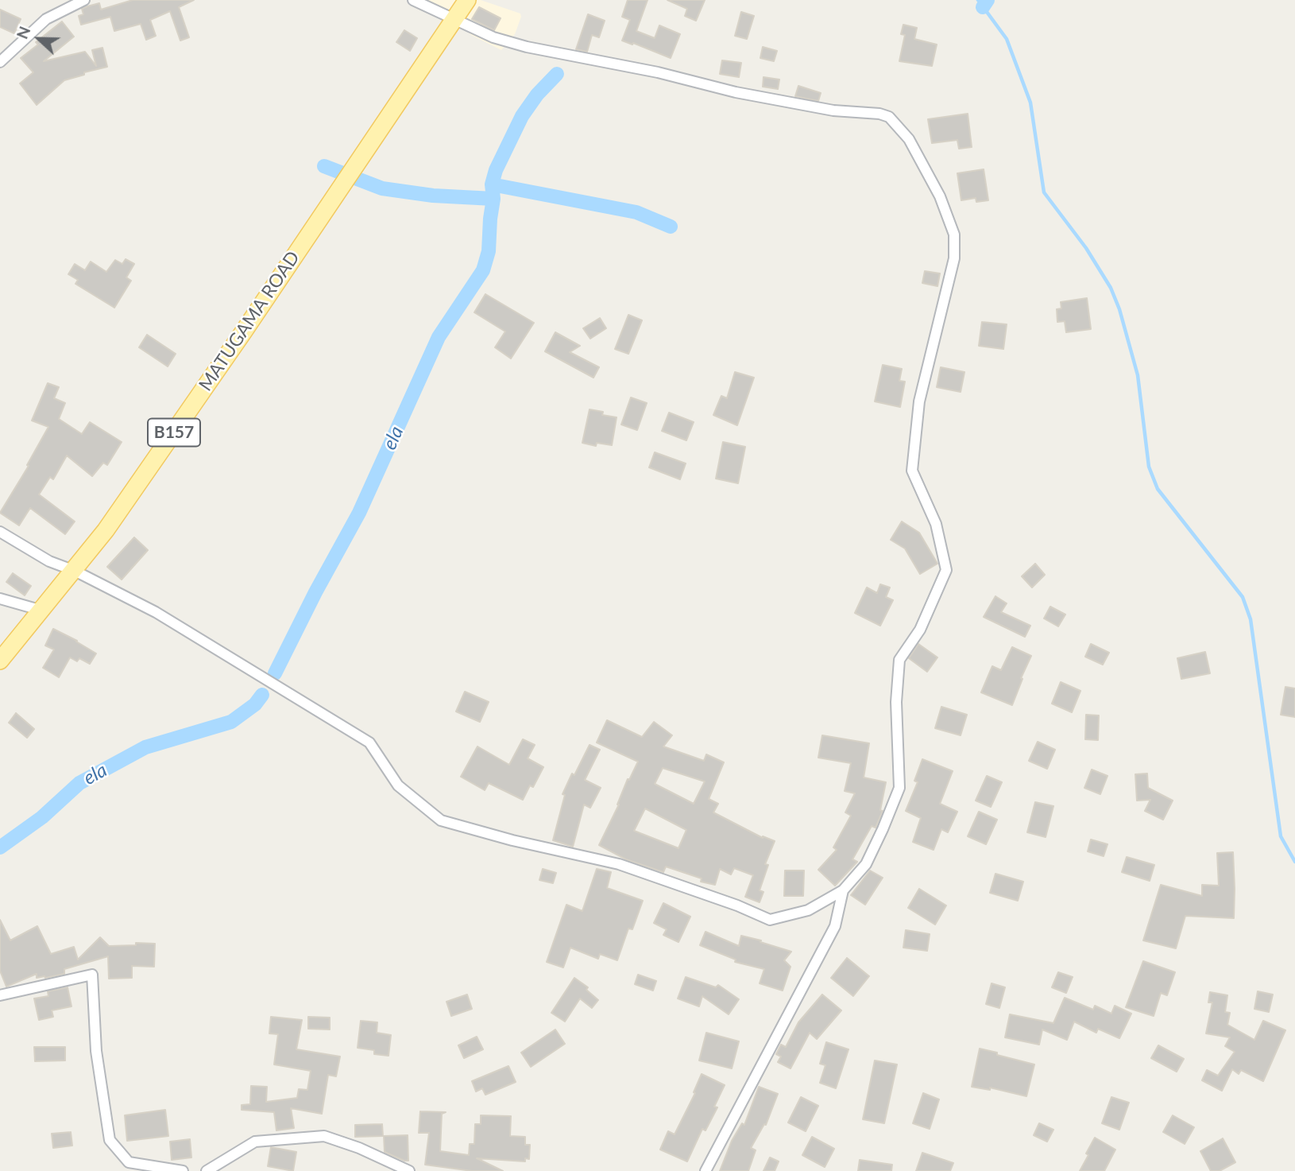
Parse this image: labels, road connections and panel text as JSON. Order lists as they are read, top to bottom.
{
  "streets": {
    "main road": ["MATUGAMA ROAD", "B157"]
  },
  "water": ["ela"],
  "north": "left"
}
